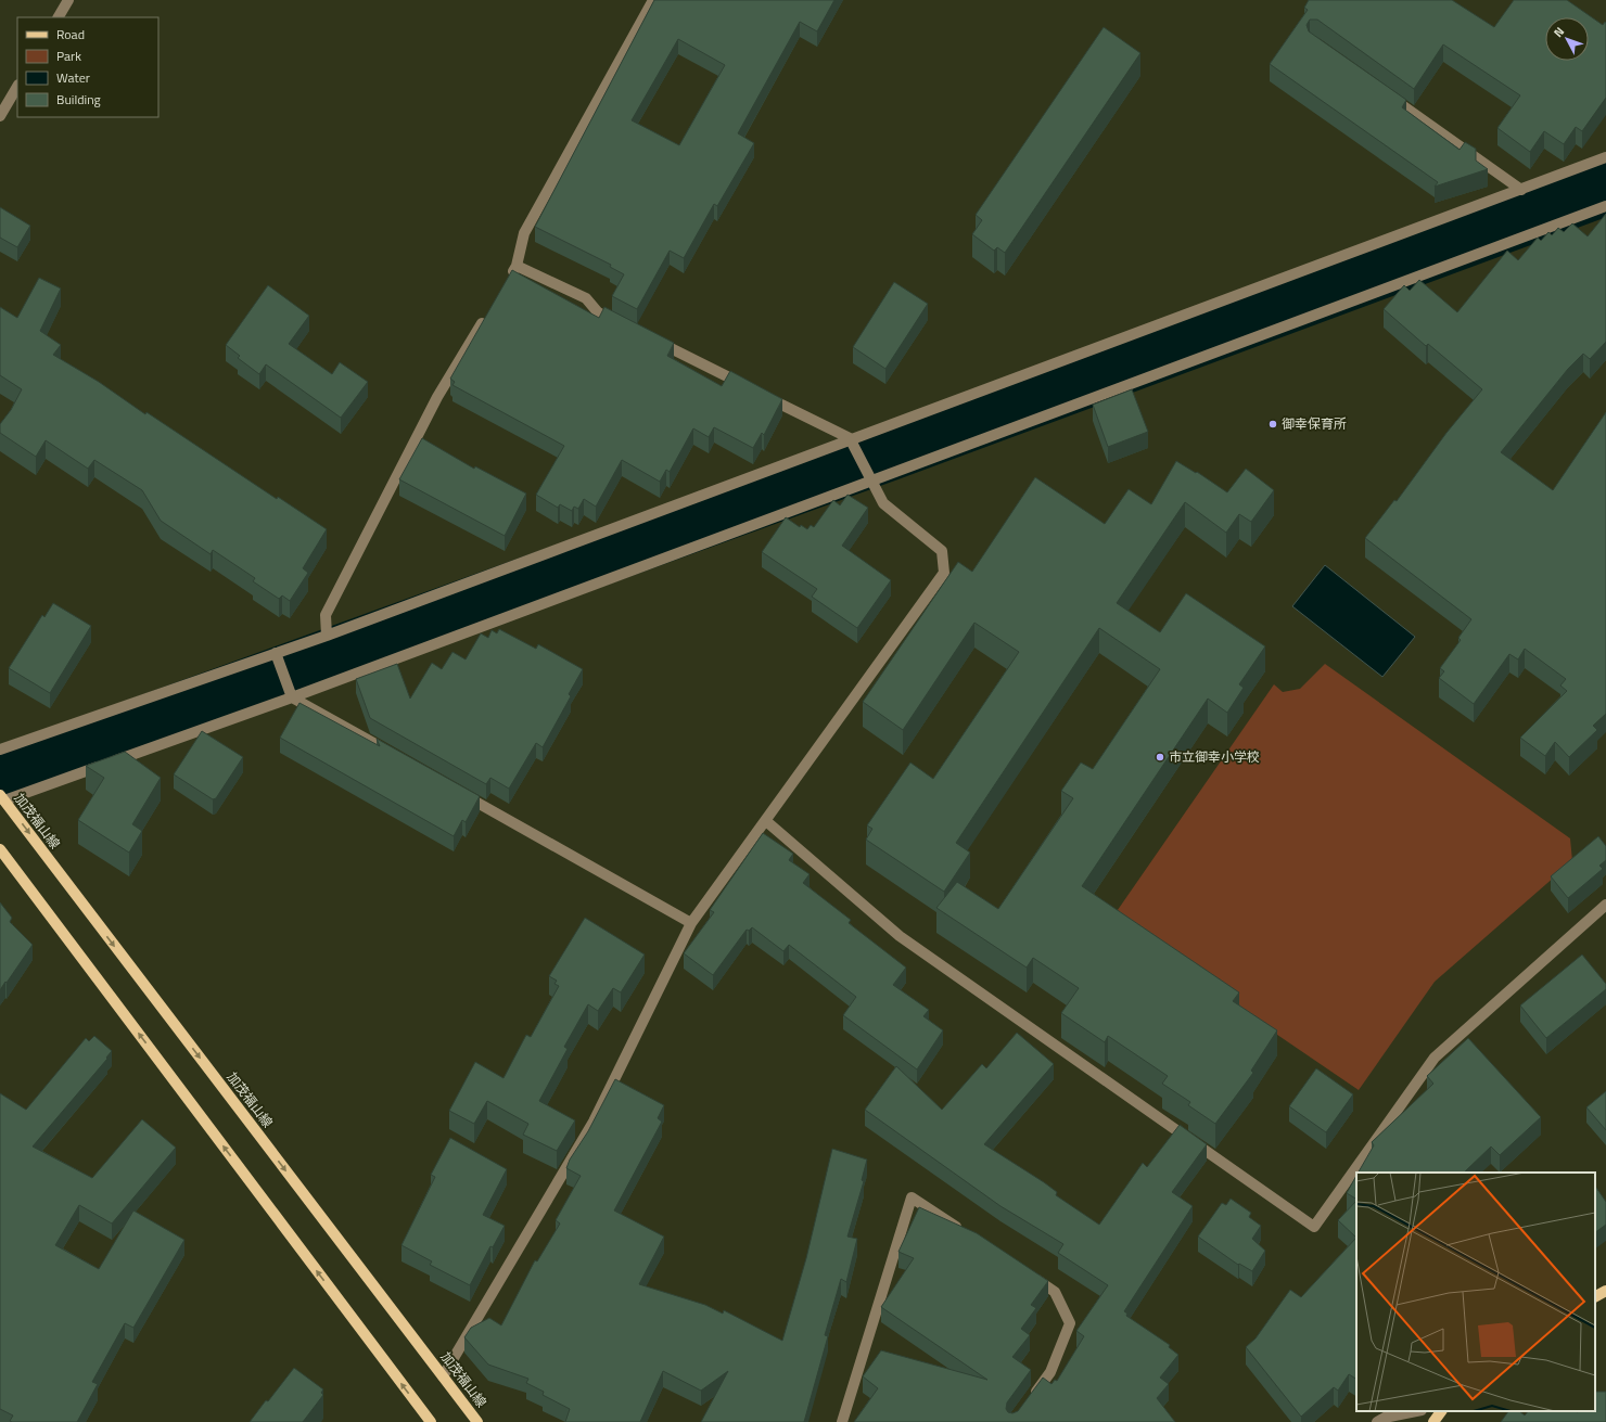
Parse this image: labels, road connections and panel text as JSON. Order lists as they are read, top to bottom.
{
  "streets": {
    "main road": ["加茂福山線"]
  },
  "places": ["御幸保育所", "市立御幸小学校"],
  "legend": [
    "Road",
    "Park",
    "Water",
    "Building"
  ],
  "north": "top left"
}
